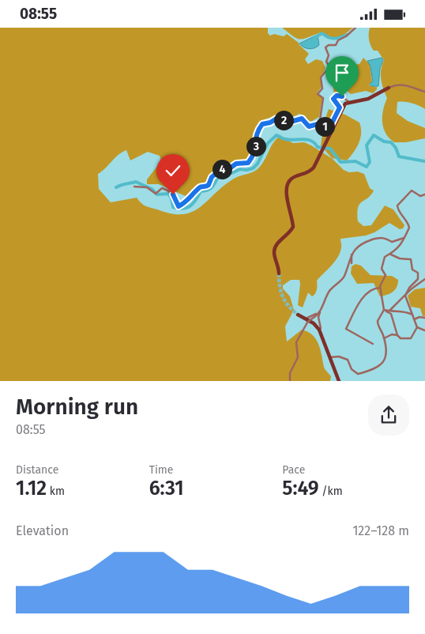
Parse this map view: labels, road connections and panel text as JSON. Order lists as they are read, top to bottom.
{
  "page": {
    "status": "08:55",
    "pins": [
      "2",
      "1",
      "3",
      "4"
    ],
    "heading": ["Morning run", "08:55"],
    "stats": [
      ["Distance", "1.12 km"],
      ["Time", "6:31"],
      ["Pace", "5:49 /km"]
    ],
    "chart": ["Elevation", "122–128 m"]
  }
}
